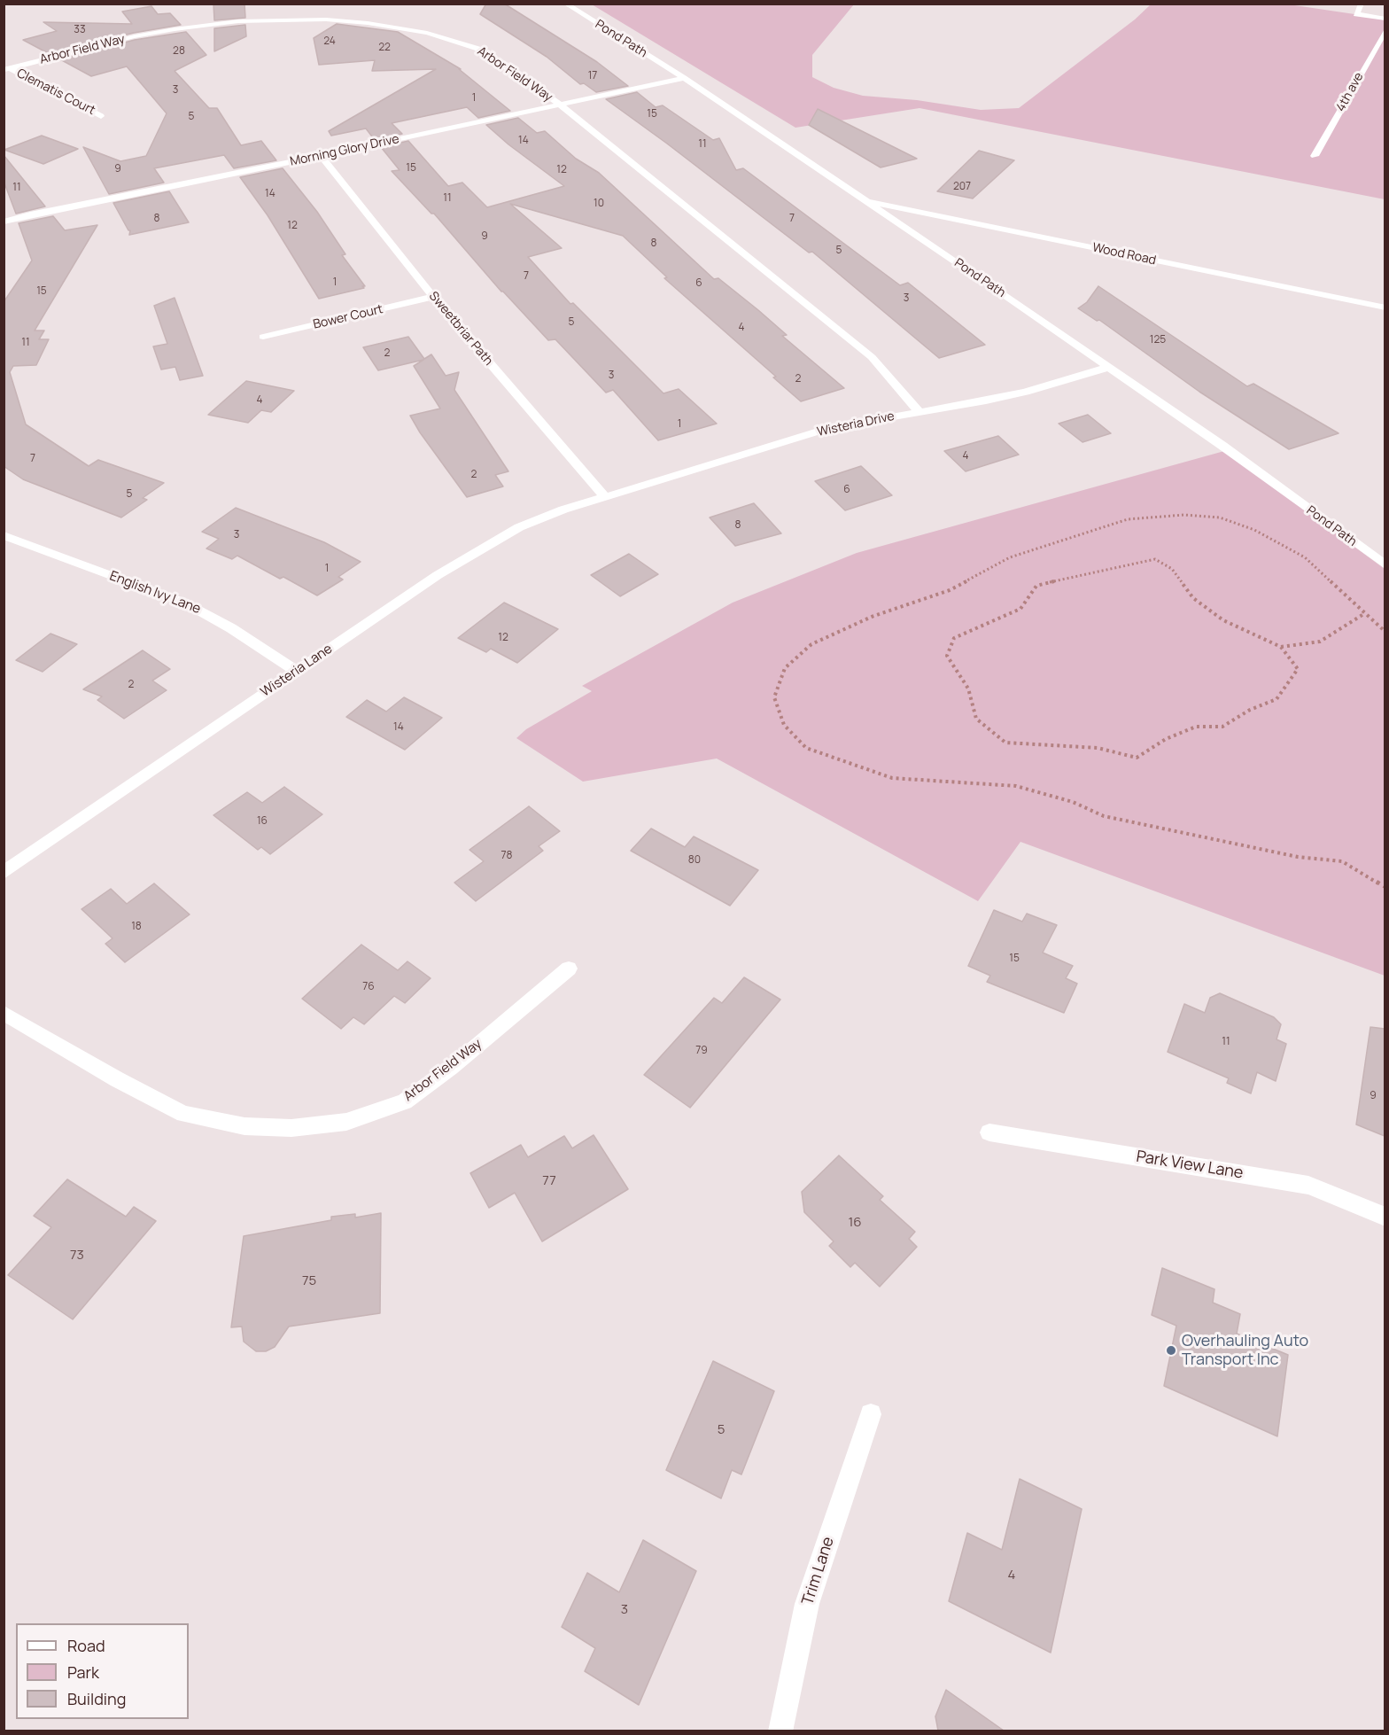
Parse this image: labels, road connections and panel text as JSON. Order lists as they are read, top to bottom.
{
  "streets": {
    "street": [
      "Pond Path",
      "Arbor Field Way",
      "Clematis Court",
      "4th ave",
      "Morning Glory Drive",
      "Wood Road",
      "Bower Court",
      "Sweetbriar Path",
      "Wisteria Drive",
      "English Ivy Lane",
      "Wisteria Lane",
      "Park View Lane",
      "Trim Lane"
    ]
  },
  "crossings": [
    ["Pond Path", "Morning Glory Drive"],
    ["Pond Path", "Wood Road"],
    ["Pond Path", "Wisteria Drive"],
    ["Arbor Field Way", "Clematis Court"],
    ["Arbor Field Way", "Morning Glory Drive"],
    ["Arbor Field Way", "Wisteria Drive"],
    ["Morning Glory Drive", "Sweetbriar Path"],
    ["Bower Court", "Sweetbriar Path"],
    ["Sweetbriar Path", "Wisteria Drive"],
    ["Sweetbriar Path", "Wisteria Lane"],
    ["Wisteria Drive", "Wisteria Lane"],
    ["English Ivy Lane", "Wisteria Lane"]
  ],
  "places": ["Overhauling Auto Transport Inc"],
  "house_numbers": [
    "33",
    "24",
    "22",
    "28",
    "17",
    "3",
    "1",
    "15",
    "5",
    "14",
    "11",
    "15",
    "9",
    "12",
    "207",
    "11",
    "14",
    "11",
    "10",
    "8",
    "7",
    "12",
    "9",
    "8",
    "5",
    "7",
    "1",
    "6",
    "15",
    "3",
    "5",
    "4",
    "125",
    "11",
    "2",
    "3",
    "2",
    "4",
    "1",
    "4",
    "7",
    "2",
    "6",
    "5",
    "8",
    "3",
    "1",
    "12",
    "2",
    "14",
    "16",
    "78",
    "80",
    "18",
    "15",
    "76",
    "11",
    "79",
    "9",
    "77",
    "16",
    "73",
    "75",
    "5",
    "4",
    "3"
  ],
  "legend": ["Road", "Park", "Building"]
}
